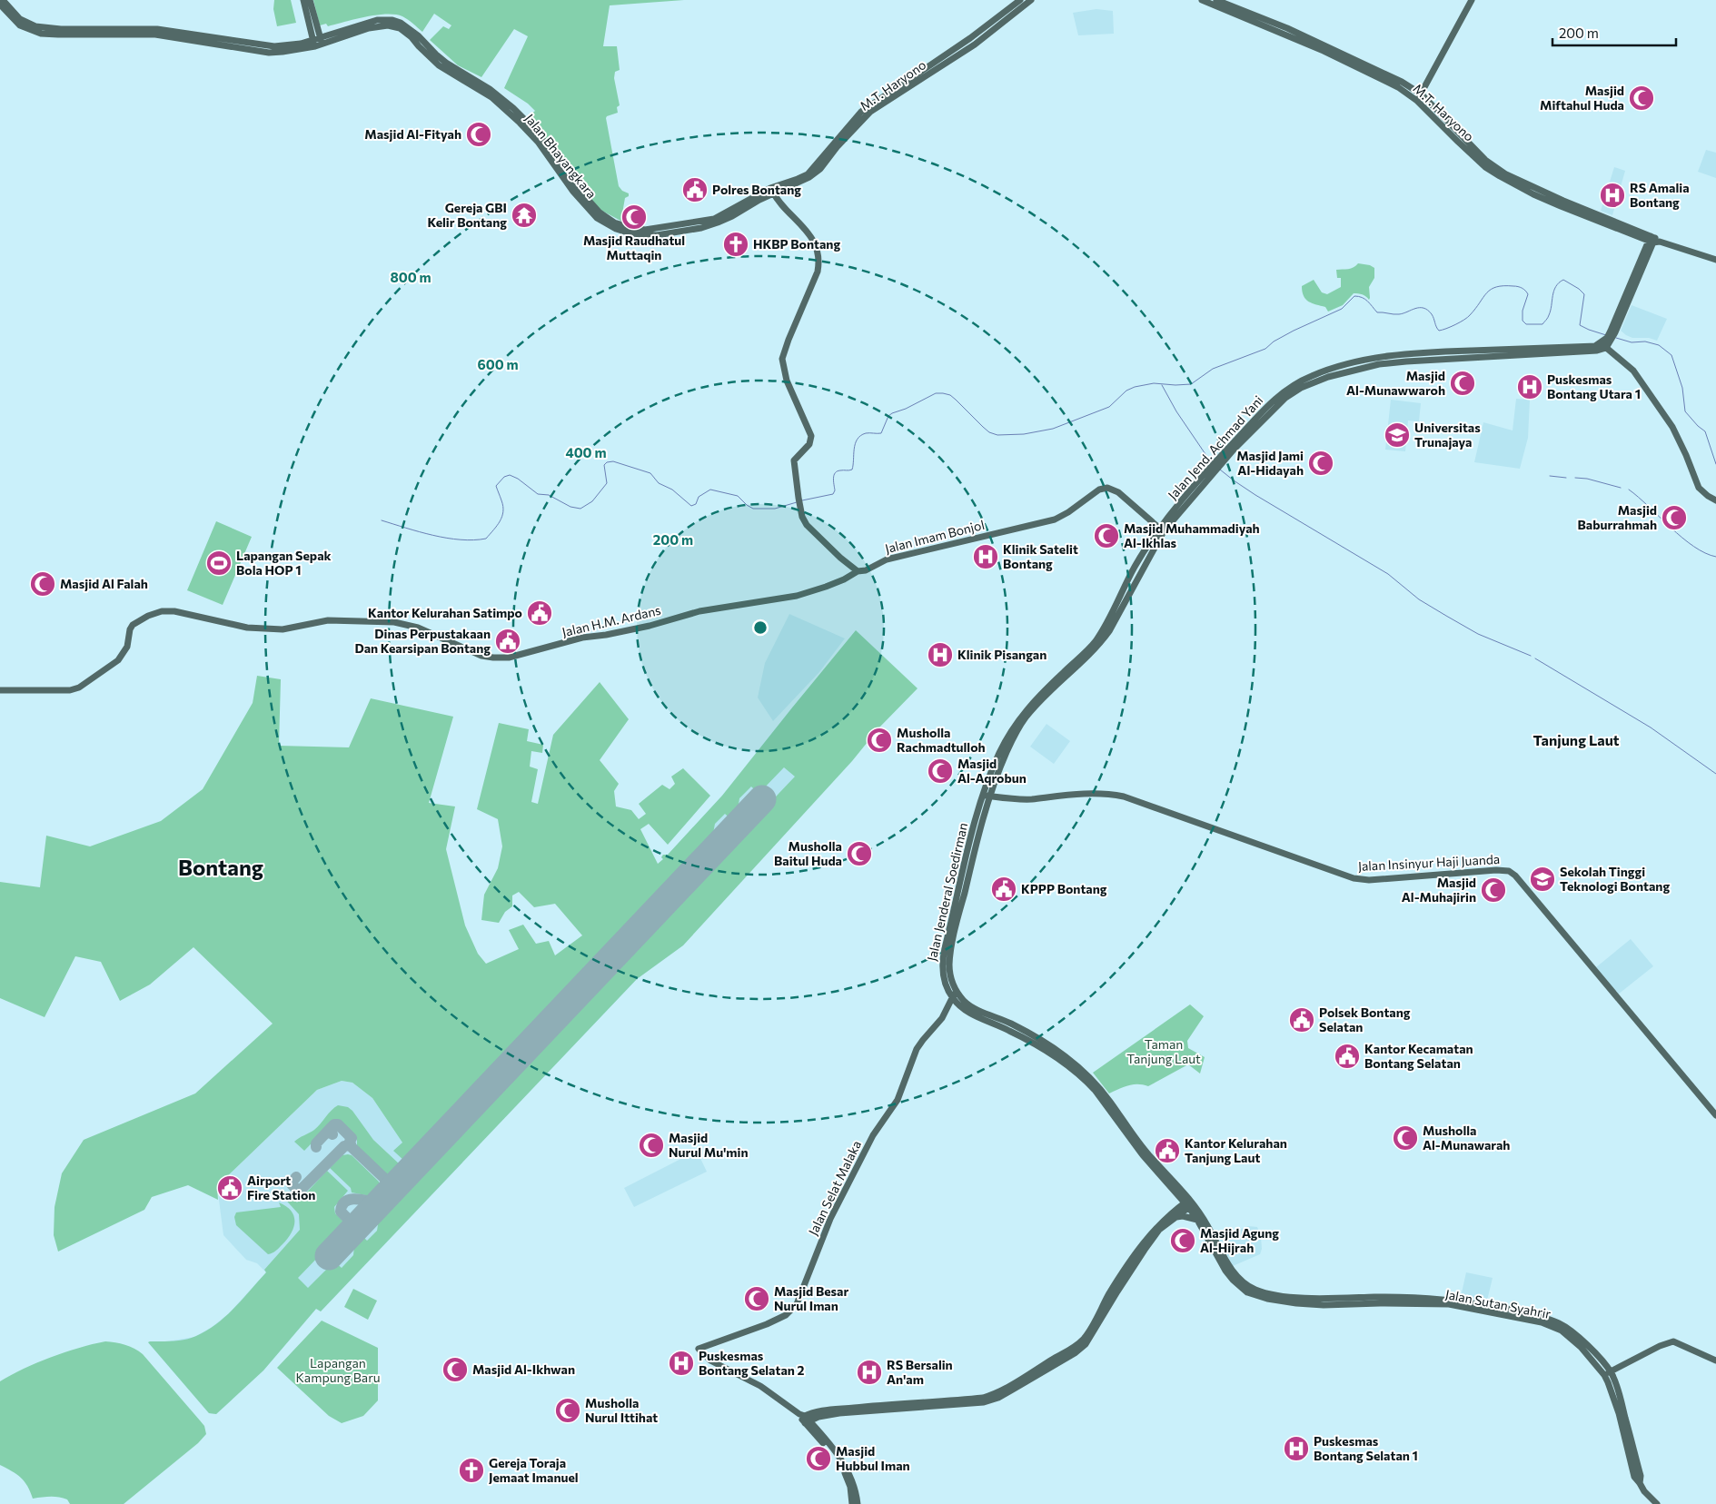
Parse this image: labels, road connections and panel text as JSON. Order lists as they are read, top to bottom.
{
  "streets": {
    "street": [
      "M.T. Haryono",
      "Jalan Bhayangkara",
      "Jalan Jend. Achmad Yani",
      "Jalan Imam Bonjol",
      "Jalan H.M. Ardans",
      "Jalan Insinyur Haji Juanda",
      "Jalan Jenderal Soedirman",
      "Jalan Selat Malaka",
      "Jalan Sutan Syahrir"
    ]
  },
  "crossings": [
    ["M.T. Haryono", "Jalan Bhayangkara"],
    ["Jalan Jend. Achmad Yani", "Jalan Imam Bonjol"],
    ["Jalan Jend. Achmad Yani", "Jalan Insinyur Haji Juanda"],
    ["Jalan Jend. Achmad Yani", "Jalan Jenderal Soedirman"],
    ["Jalan Imam Bonjol", "Jalan H.M. Ardans"],
    ["Jalan Insinyur Haji Juanda", "Jalan Jenderal Soedirman"],
    ["Jalan Jenderal Soedirman", "Jalan Selat Malaka"],
    ["Jalan Jenderal Soedirman", "Jalan Sutan Syahrir"]
  ],
  "districts": ["Tanjung Laut", "Bontang"],
  "parks": ["Taman Tanjung Laut", "Lapangan Kampung Baru"],
  "places": {
    "mosque": [
      "Masjid Miftahul Huda",
      "Masjid Al-Fityah",
      "Masjid Raudhatul Muttaqin",
      "Masjid Al-Munawwaroh",
      "Masjid Jami Al-Hidayah",
      "Masjid Baburrahmah",
      "Masjid Muhammadiyah Al-Ikhlas",
      "Masjid Al Falah",
      "Musholla Rachmadtulloh",
      "Masjid Al-Aqrobun",
      "Musholla Baitul Huda",
      "Masjid Al-Muhajirin",
      "Musholla Al-Munawarah",
      "Masjid Nurul Mu'min",
      "Masjid Agung Al-Hijrah",
      "Masjid Besar Nurul Iman",
      "Masjid Al-Ikhwan",
      "Musholla Nurul Ittihat",
      "Masjid Hubbul Iman"
    ],
    "public building": [
      "Polres Bontang",
      "Kantor Kelurahan Satimpo",
      "Dinas Perpustakaan Dan Kearsipan Bontang",
      "KPPP Bontang",
      "Polsek Bontang Selatan",
      "Kantor Kecamatan Bontang Selatan",
      "Kantor Kelurahan Tanjung Laut",
      "Airport Fire Station"
    ],
    "hospital": [
      "RS Amalia Bontang",
      "Puskesmas Bontang Utara 1",
      "Klinik Satelit Bontang",
      "Klinik Pisangan",
      "Puskesmas Bontang Selatan 2",
      "RS Bersalin An'am",
      "Puskesmas Bontang Selatan 1"
    ],
    "temple": ["Gereja GBI Kelir Bontang"],
    "church": ["HKBP Bontang", "Gereja Toraja Jemaat Imanuel"],
    "school or university": ["Universitas Trunajaya", "Sekolah Tinggi Teknologi Bontang"],
    "sports": ["Lapangan Sepak Bola HOP 1"]
  },
  "scale_bar": "200 m",
  "rings": [
    "800 m",
    "600 m",
    "400 m",
    "200 m"
  ]
}
